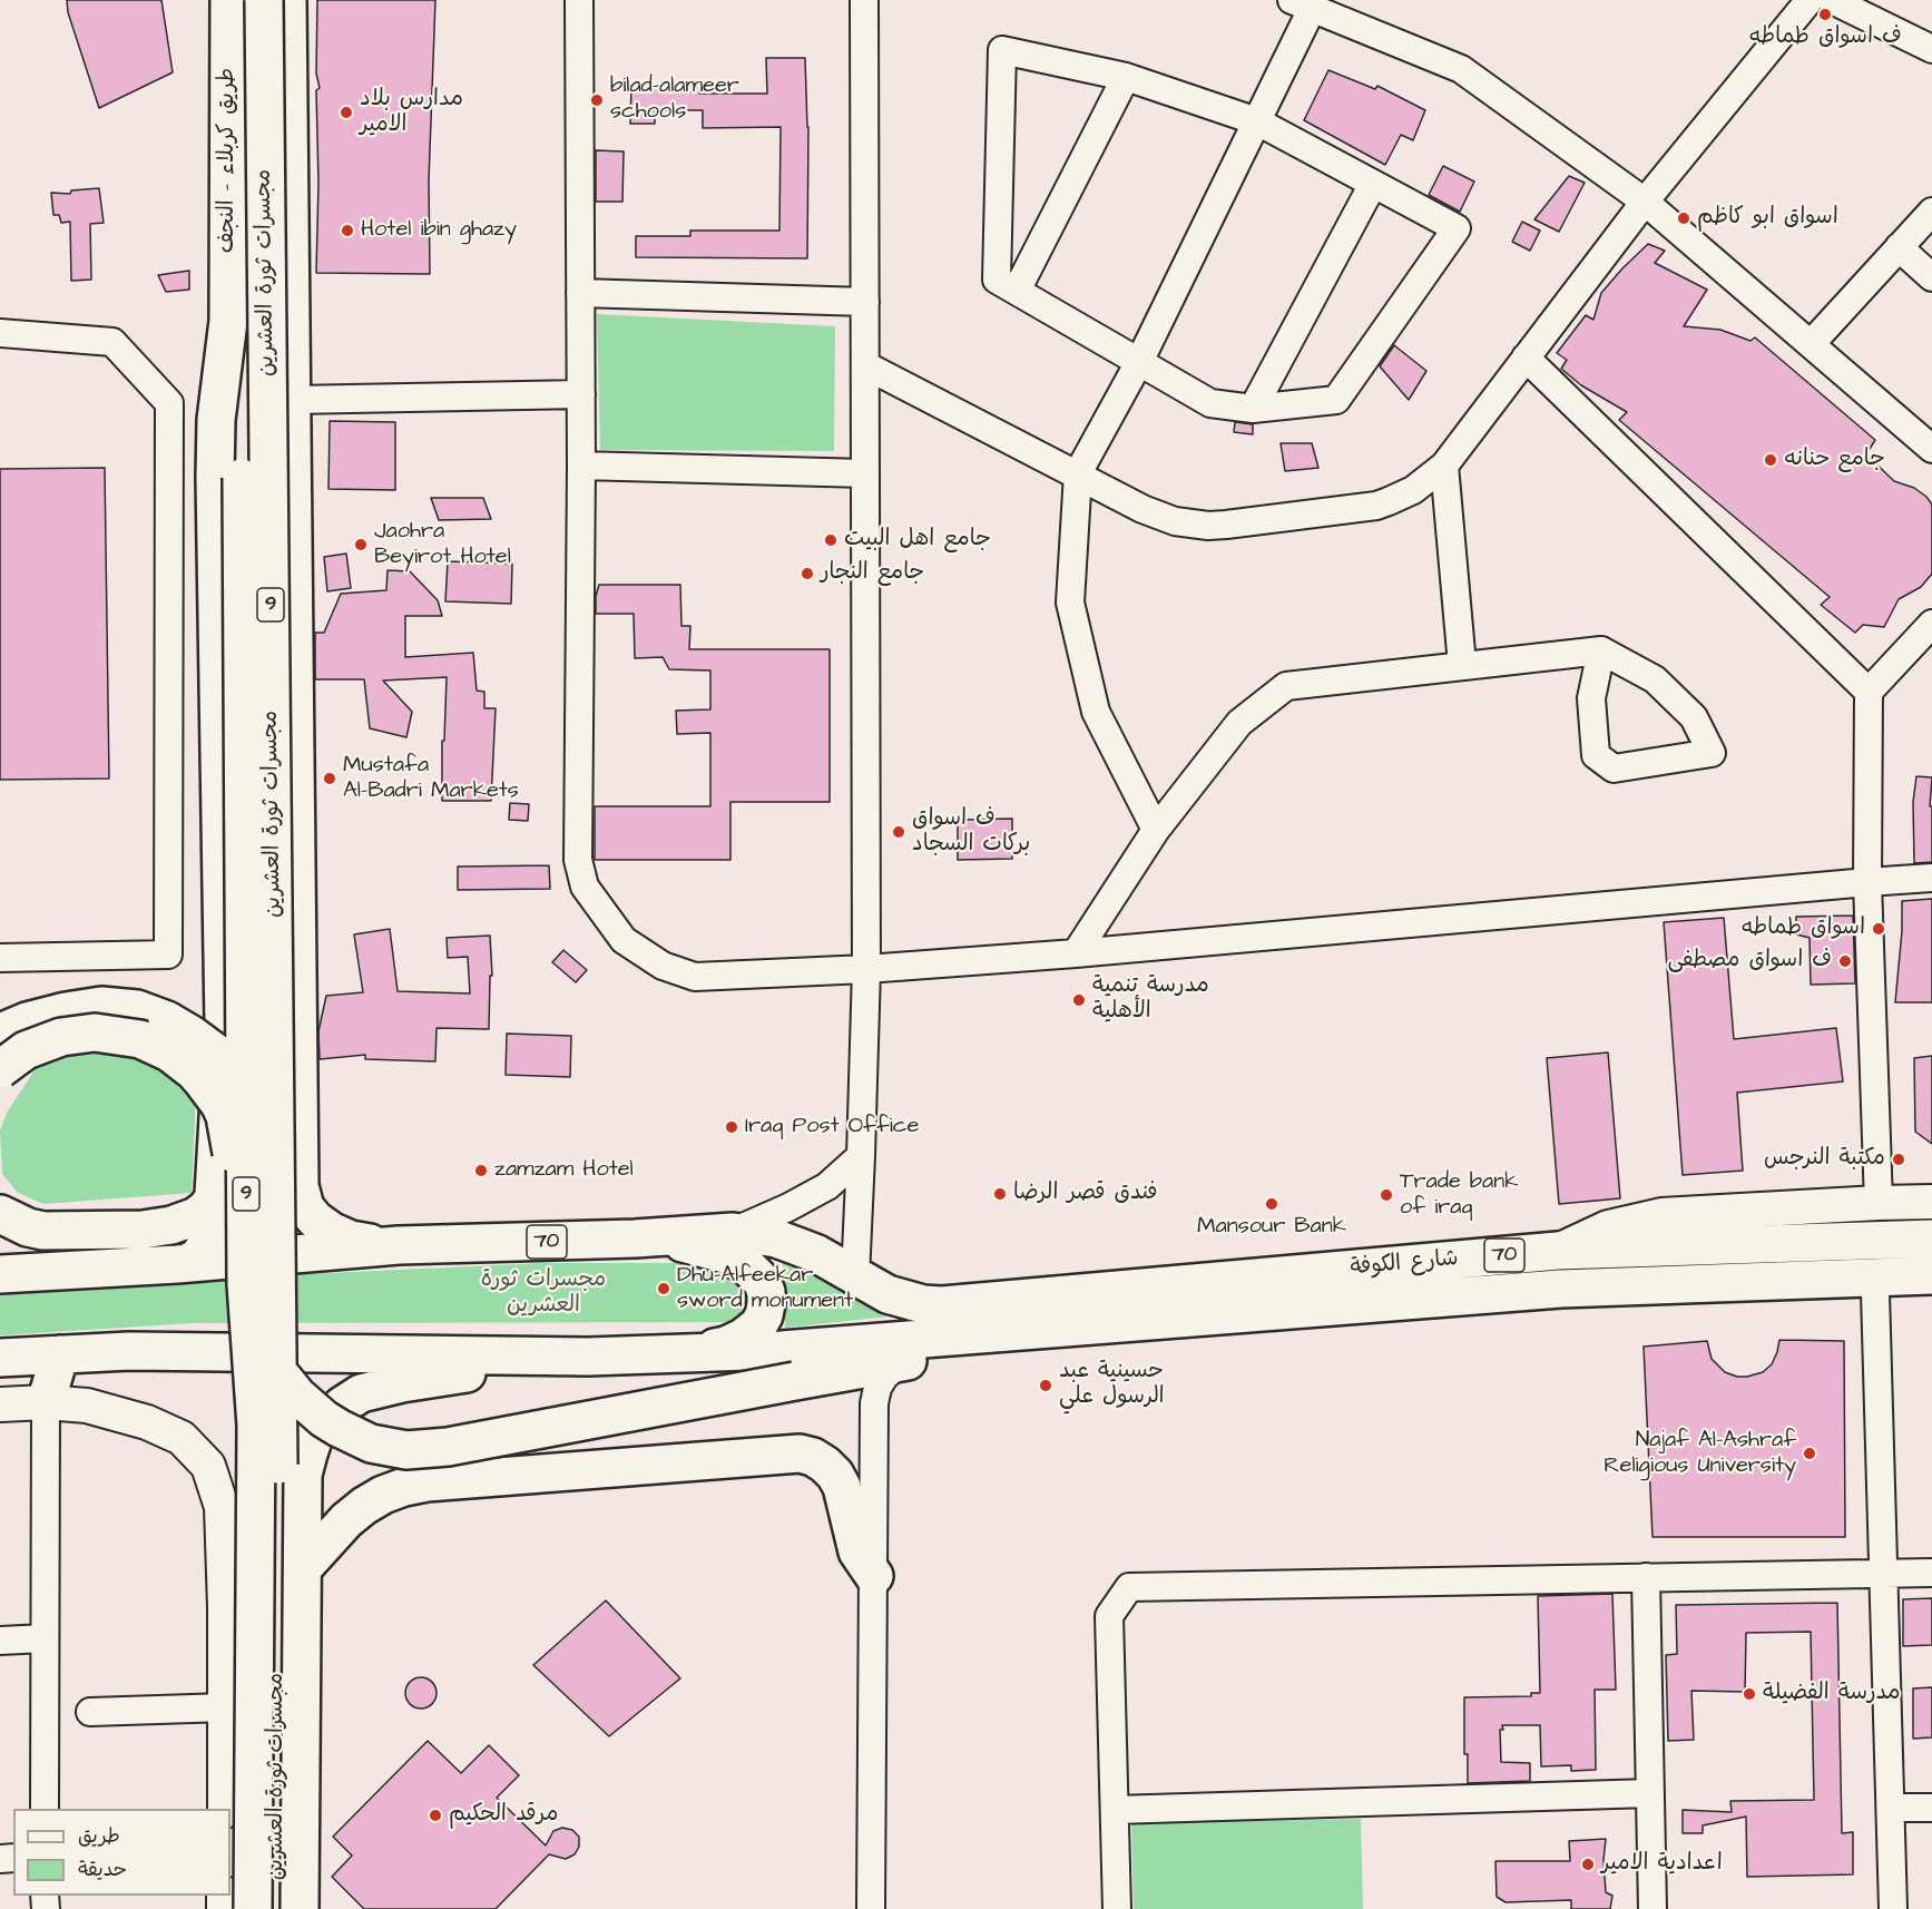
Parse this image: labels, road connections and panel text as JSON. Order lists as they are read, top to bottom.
{
  "streets": {
    "highway": [
      "طريق کربلاء - النجف",
      "مجسرات ثورة العشرين",
      "9",
      "70",
      "شارع الكوفة"
    ]
  },
  "crossings": [
    ["طريق کربلاء - النجف", "مجسرات ثورة العشرين"],
    ["70", "شارع الكوفة"]
  ],
  "parks": ["مجسرات ثورة العشرين"],
  "places": [
    "ف اسواق طماطه",
    "bilad-alameer schools",
    "مدارس بلاد الامير",
    "اسواق ابو كاظم",
    "Hotel ibin ghazy",
    "جامع حنانه",
    "جامع اهل البيت",
    "Jaohra Beyirot Hotel",
    "جامع النجار",
    "Mustafa Al-Badri Markets",
    "ف اسواق بركات السجاد",
    "اسواق طماطه",
    "ف اسواق مصطفى",
    "مدرسة تنمية الأهلية",
    "Iraq Post Office",
    "مكتبة النرجس",
    "zamzam Hotel",
    "فندق قصر الرضا",
    "Trade bank of iraq",
    "Mansour Bank",
    "Dhu-Alfeekar sword monument",
    "حسينية عبد الرسول علي",
    "Najaf Al-Ashraf Religious University",
    "مدرسة الفضيلة",
    "مرقد الحكيم",
    "اعدادية الامير"
  ],
  "legend": ["طريق", "حديقة"]
}
